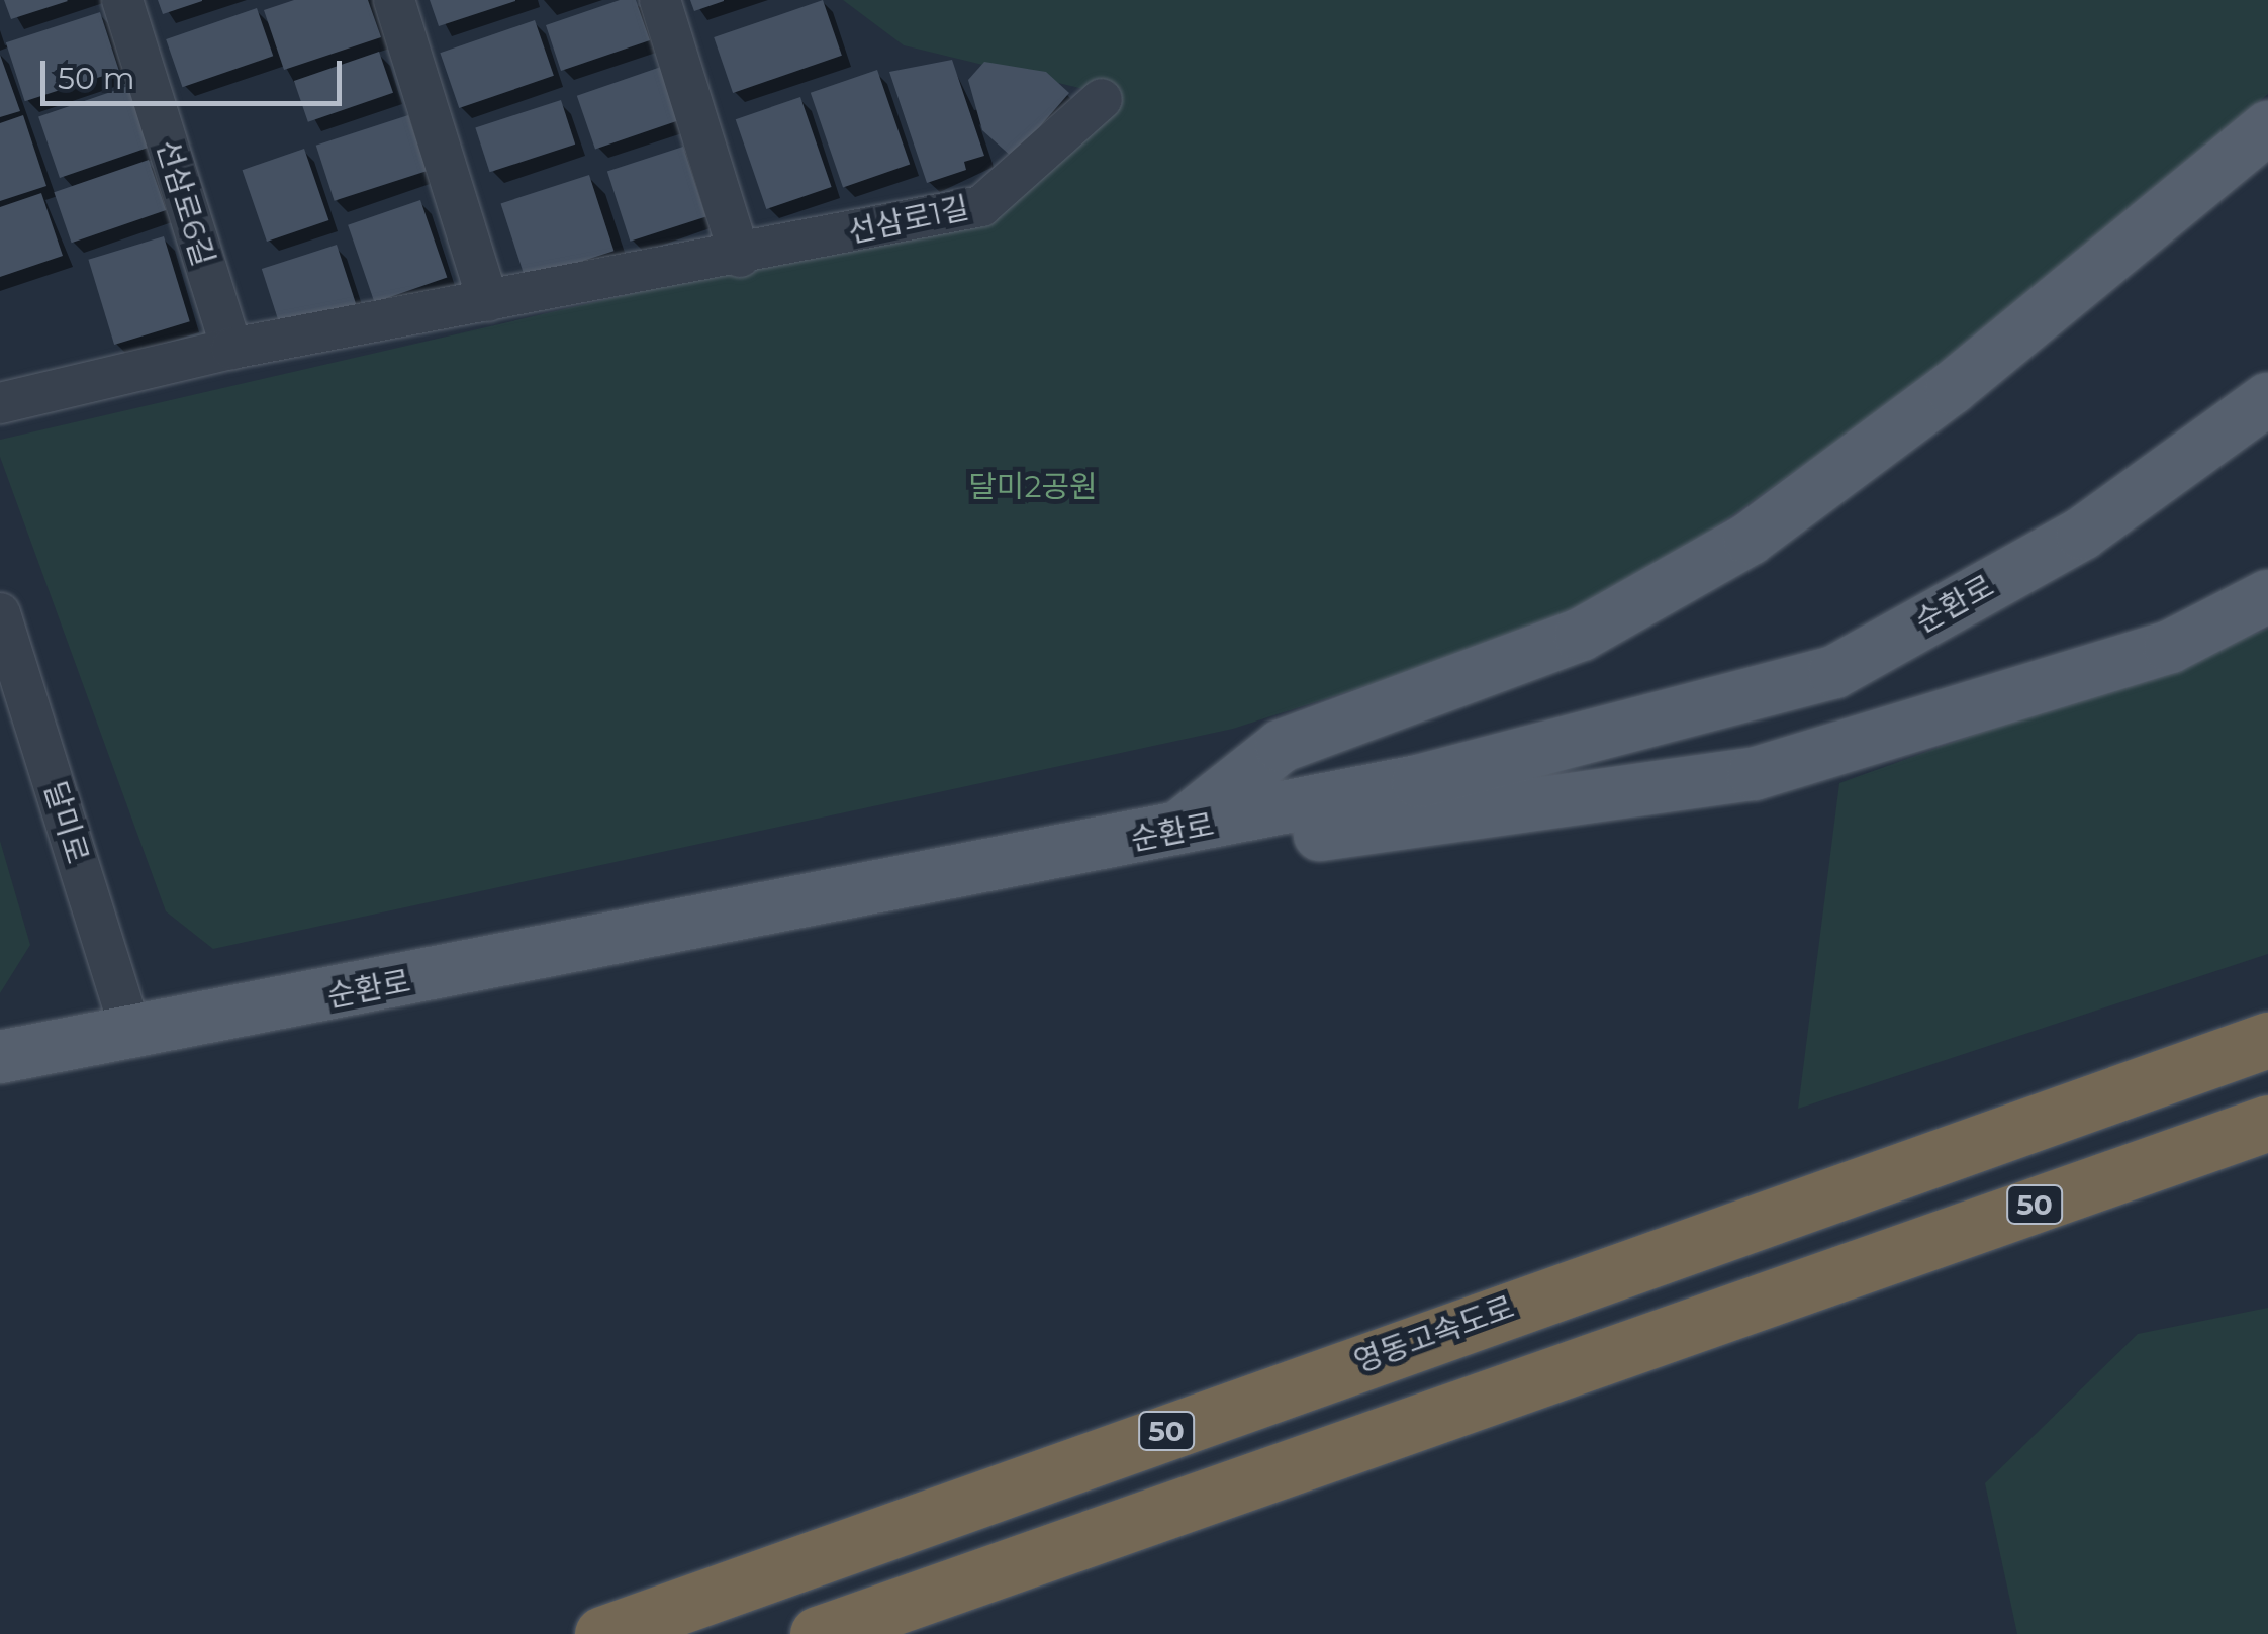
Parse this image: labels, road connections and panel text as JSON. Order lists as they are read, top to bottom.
{
  "streets": {
    "highway": ["50", "영동고속도로"],
    "main road": ["순환로"],
    "street": ["선삼로6길", "선삼로1길", "달미로"]
  },
  "crossings": [
    ["선삼로6길", "선삼로1길"],
    ["순환로", "달미로"]
  ],
  "parks": ["달미2공원"],
  "scale_bar": "50 m"
}
